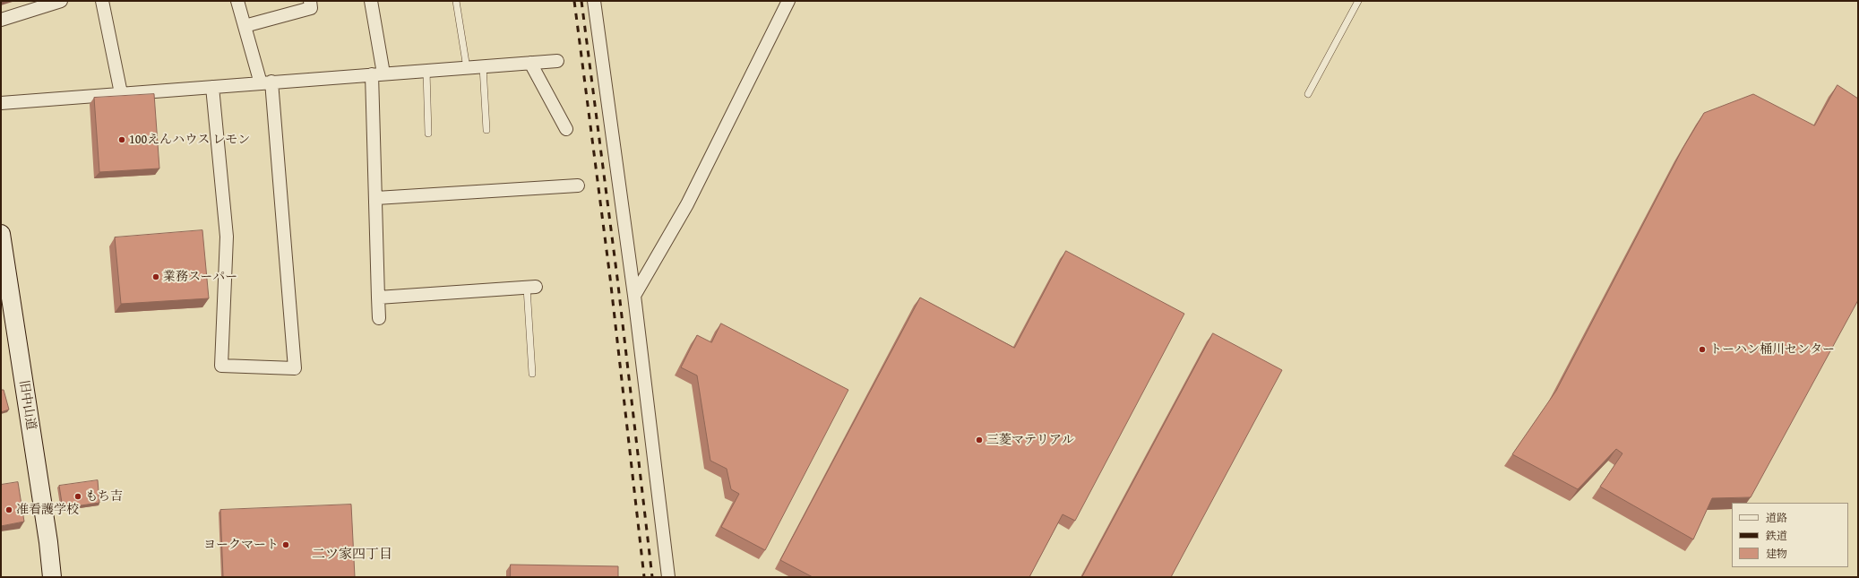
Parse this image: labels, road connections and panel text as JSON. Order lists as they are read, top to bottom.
{
  "streets": {
    "main road": ["旧中山道"]
  },
  "districts": ["二ツ家四丁目"],
  "places": [
    "100えんハウス レモン",
    "業務スーパー",
    "トーハン桶川センター",
    "三菱マテリアル",
    "もち吉",
    "准看護学校",
    "ヨークマート"
  ],
  "legend": ["道路", "鉄道", "建物"]
}
